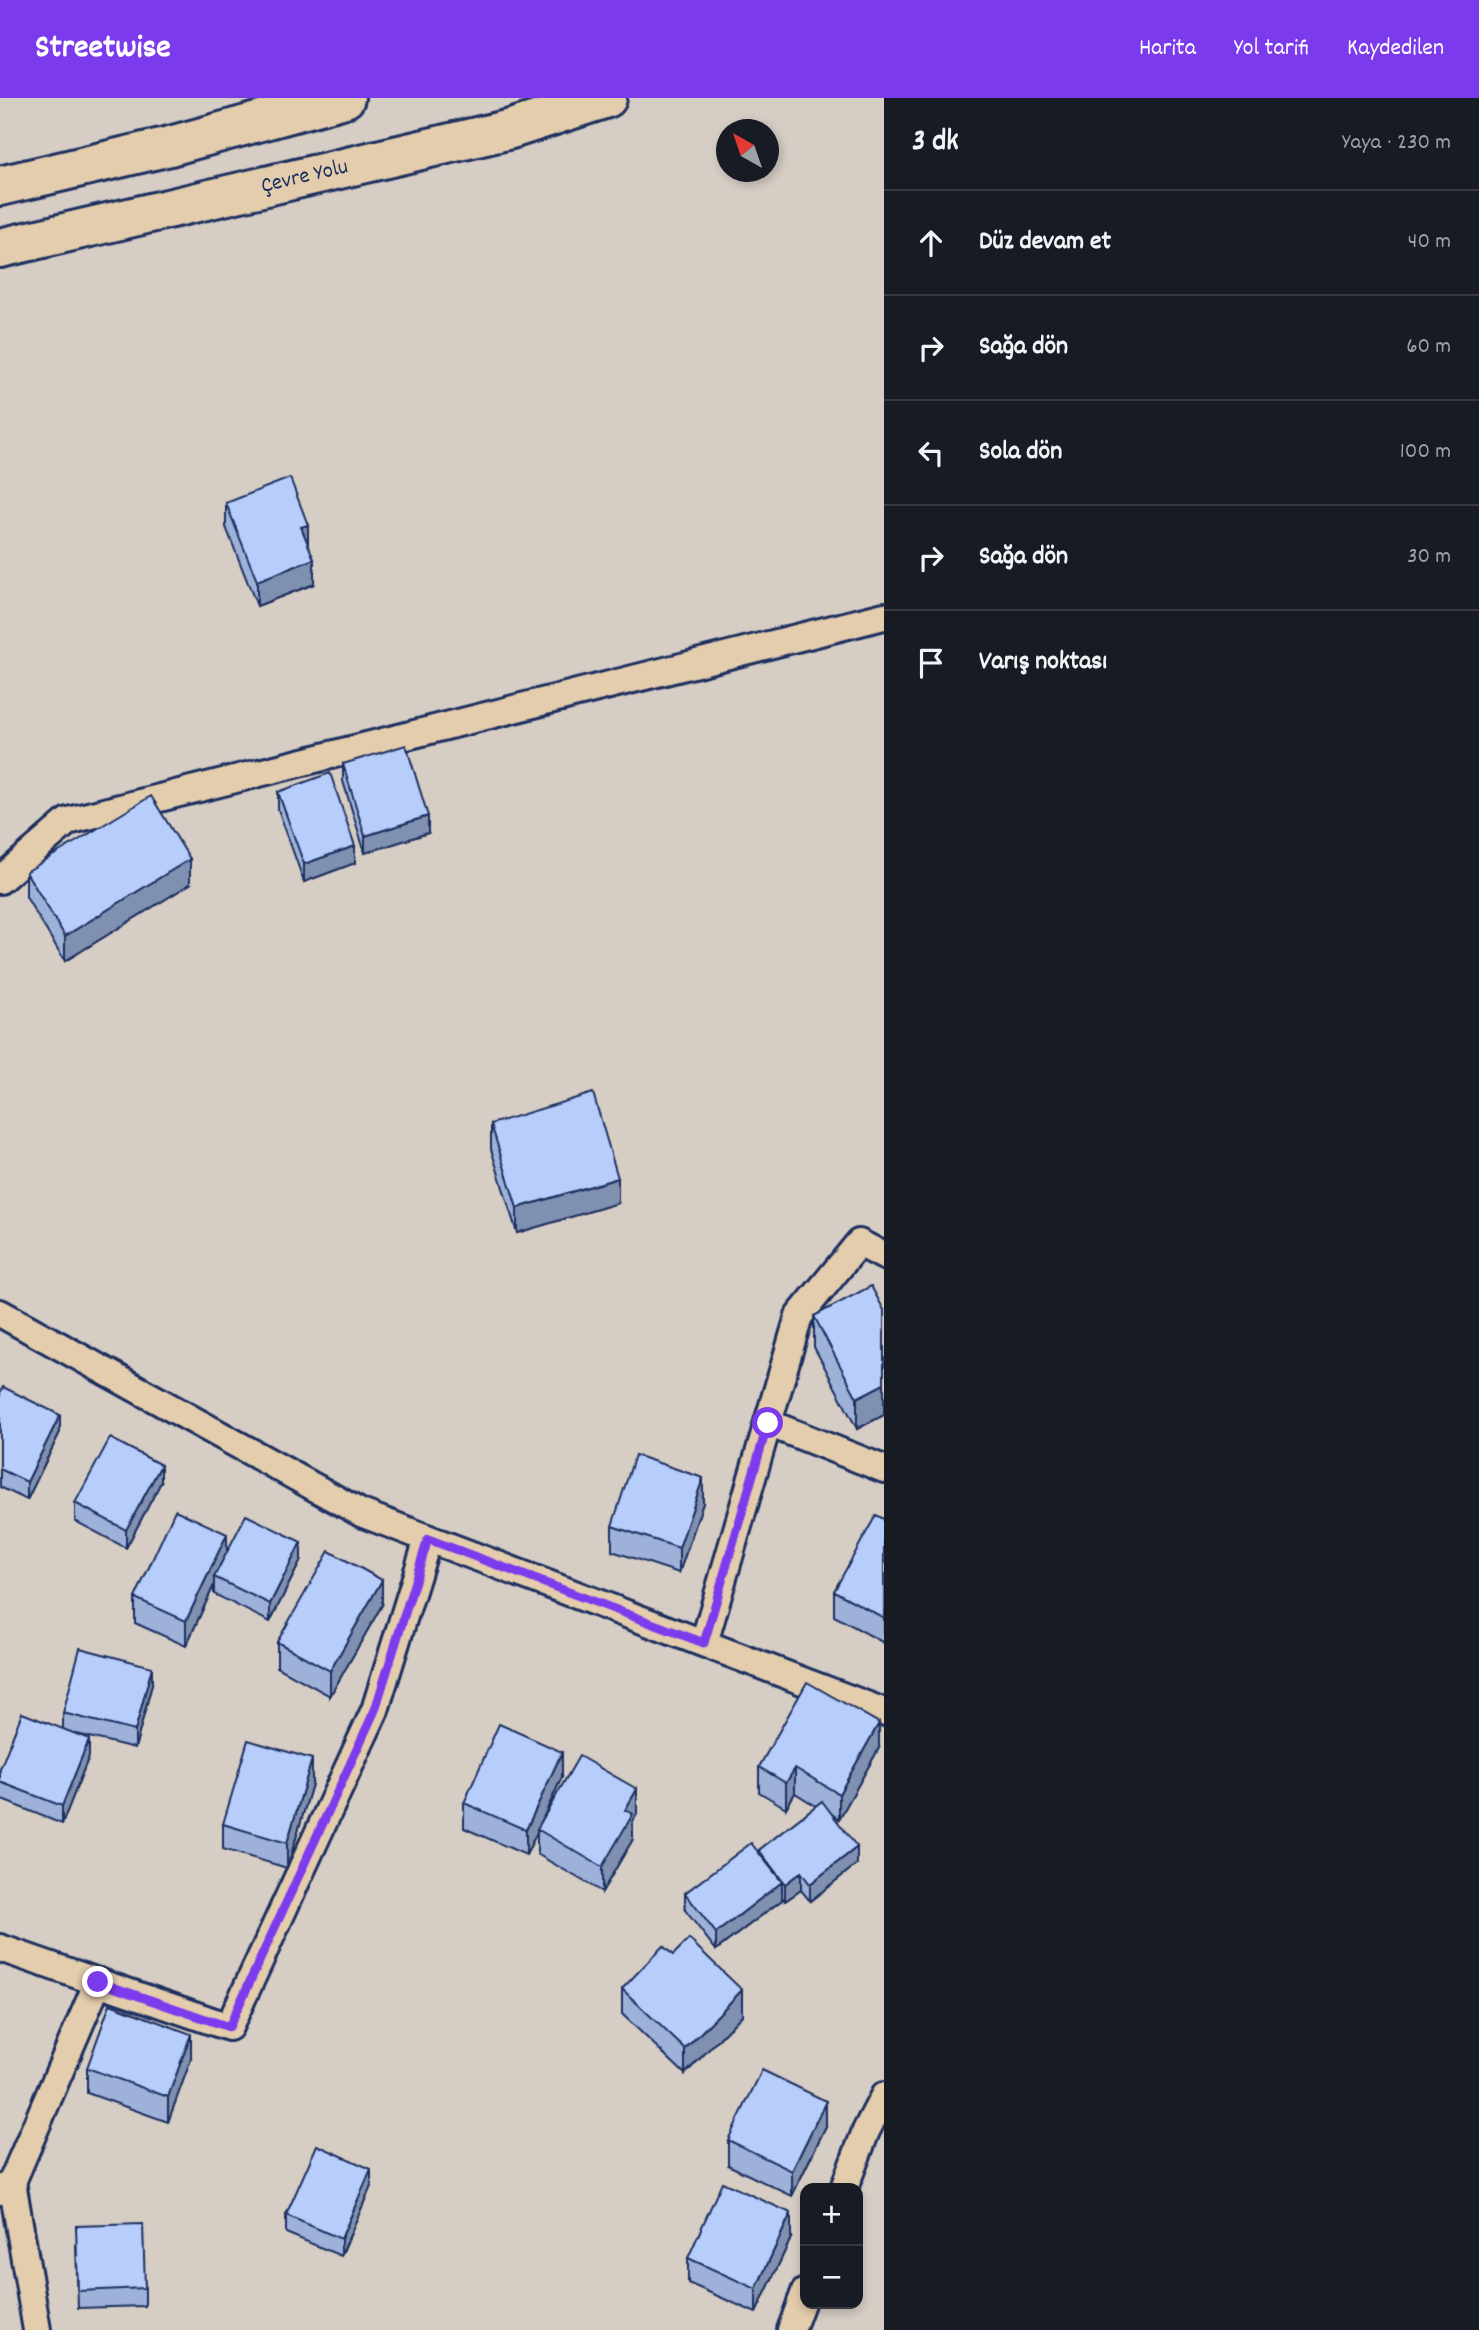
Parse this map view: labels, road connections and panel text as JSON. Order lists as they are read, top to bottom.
{
  "streets": {
    "highway": ["Çevre Yolu"]
  },
  "north": "top left",
  "page": {
    "header": "Streetwise",
    "nav": ["Harita", "Yol tarifi", "Kaydedilen"],
    "heading": ["3 dk", "Yaya · 230 m"],
    "list": [
      ["Düz devam et", "40 m"],
      ["Sağa dön", "60 m"],
      ["Sola dön", "100 m"],
      ["Sağa dön", "30 m"],
      "Varış noktası"
    ],
    "map_buttons": ["+", "−"]
  }
}
